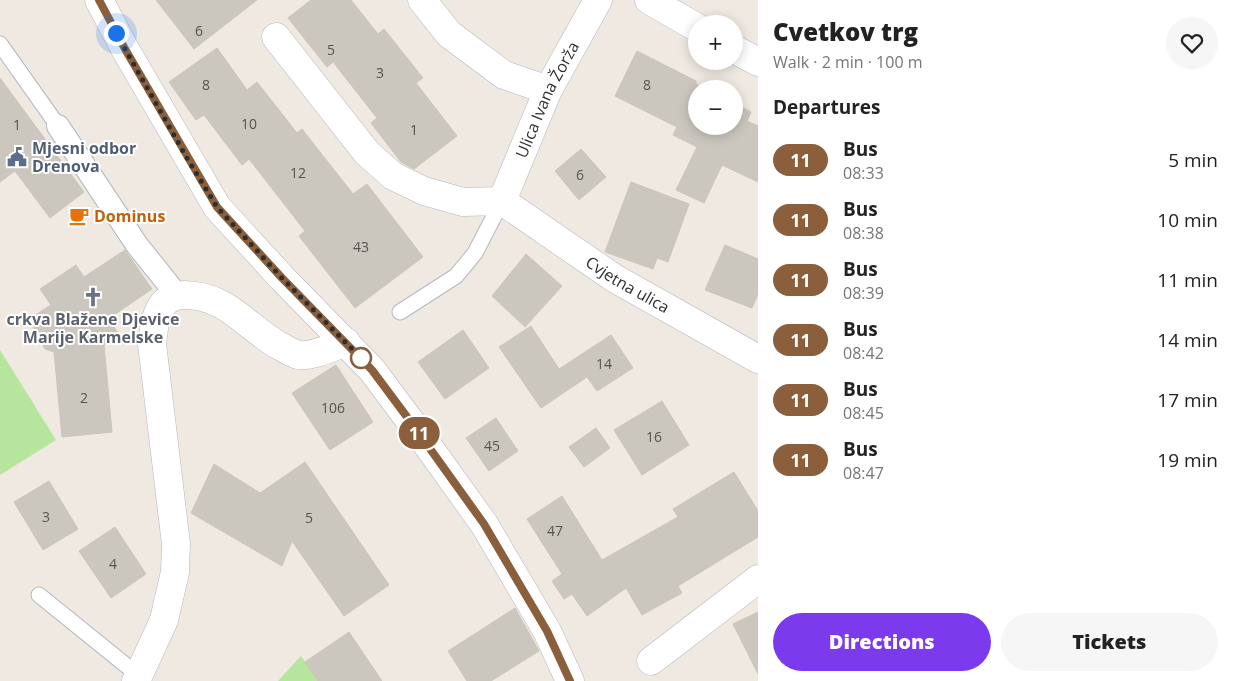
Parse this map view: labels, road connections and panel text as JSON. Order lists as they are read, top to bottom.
{
  "streets": {
    "street": ["Ulica Ivana Žorža", "Cvjetna ulica"]
  },
  "crossings": [
    ["Ulica Ivana Žorža", "Cvjetna ulica"]
  ],
  "places": {
    "public building": ["Mjesni odbor Drenova"],
    "cafe": ["Dominus"],
    "church": ["crkva Blažene Djevice Marije Karmelske"]
  },
  "lines": ["bus line 11"],
  "house_numbers": [
    "6",
    "5",
    "3",
    "8",
    "8",
    "10",
    "1",
    "1",
    "12",
    "6",
    "43",
    "14",
    "2",
    "106",
    "16",
    "45",
    "3",
    "5",
    "47",
    "4"
  ],
  "page": {
    "on_map": "11",
    "heading": [
      ["Cvetkov trg", "Walk · 2 min · 100 m"],
      "Departures"
    ],
    "map_buttons": ["+", "−"],
    "list": [
      {
        "mark": "11",
        "name": "Bus",
        "note": "08:33",
        "value": "5 min"
      },
      {
        "mark": "11",
        "name": "Bus",
        "note": "08:38",
        "value": "10 min"
      },
      {
        "mark": "11",
        "name": "Bus",
        "note": "08:39",
        "value": "11 min"
      },
      {
        "mark": "11",
        "name": "Bus",
        "note": "08:42",
        "value": "14 min"
      },
      {
        "mark": "11",
        "name": "Bus",
        "note": "08:45",
        "value": "17 min"
      },
      {
        "mark": "11",
        "name": "Bus",
        "note": "08:47",
        "value": "19 min"
      }
    ],
    "buttons": ["Directions", "Tickets"]
  }
}
